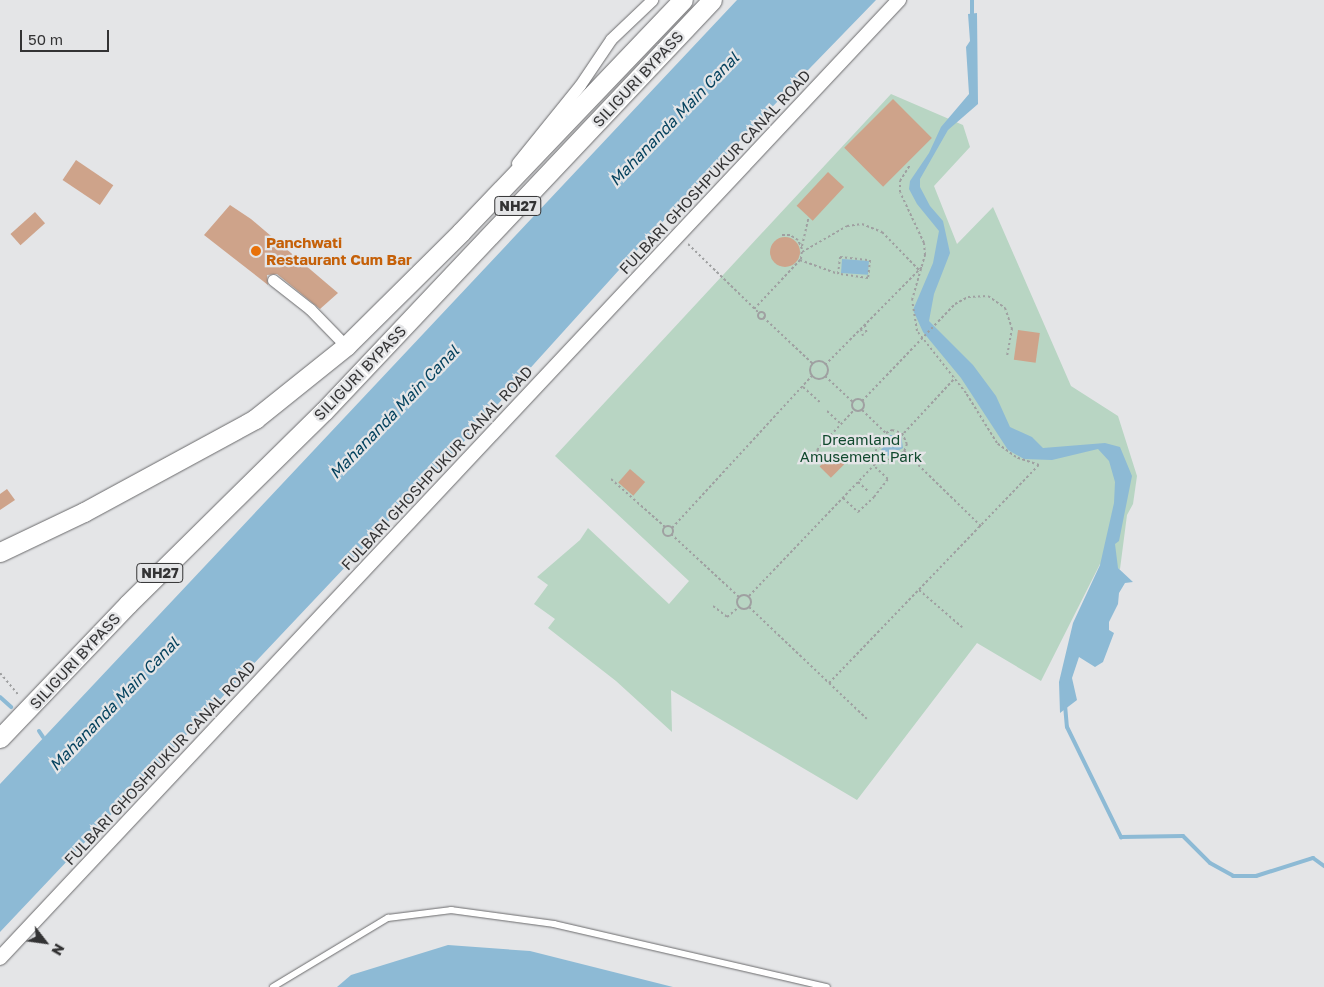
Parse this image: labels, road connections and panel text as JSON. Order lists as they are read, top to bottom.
{
  "streets": {
    "highway": ["SILIGURI BYPASS", "NH27"],
    "street": ["FULBARI GHOSHPUKUR CANAL ROAD"]
  },
  "water": ["Mahananda Main Canal"],
  "parks": ["Dreamland Amusement Park"],
  "places": ["Panchwati Restaurant Cum Bar"],
  "scale_bar": "50 m",
  "north": "bottom right"
}
